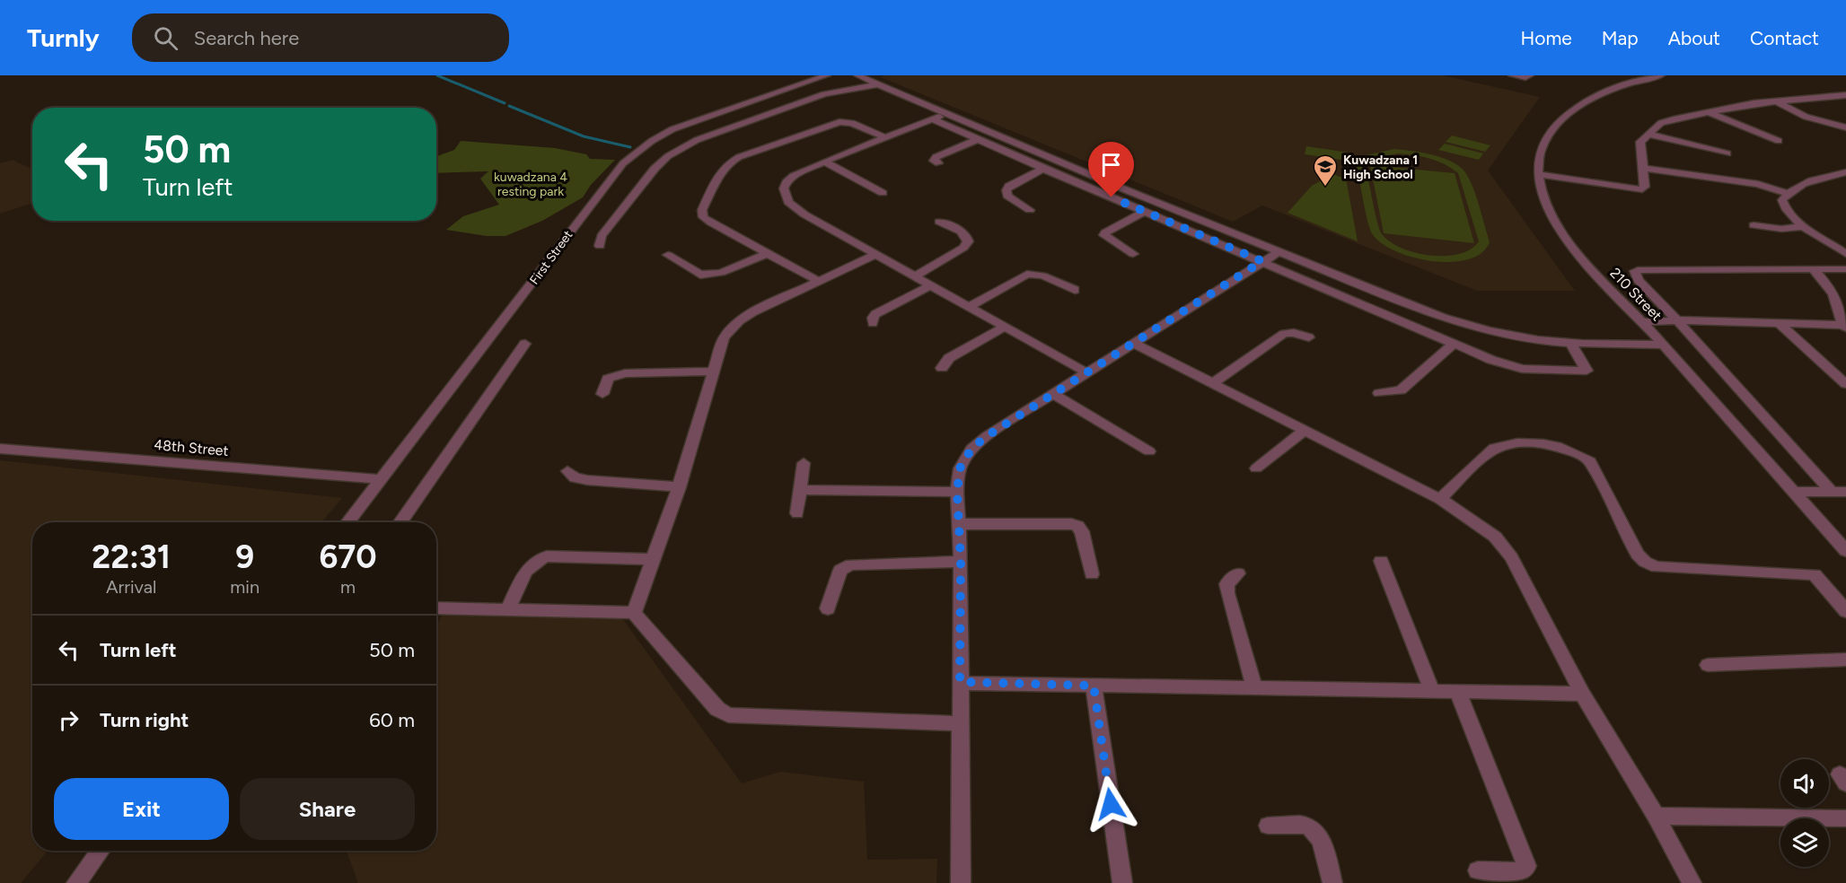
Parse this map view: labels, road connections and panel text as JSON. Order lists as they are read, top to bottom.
{
  "streets": {
    "street": ["First Street", "210 Street", "48th Street"]
  },
  "crossings": [
    ["First Street", "48th Street"]
  ],
  "parks": ["kuwadzana 4 resting park"],
  "places": {
    "school or university": ["Kuwadzana 1 High School"]
  },
  "page": {
    "header": "Turnly",
    "search": "Search here",
    "nav": [
      "Home",
      "Map",
      "About",
      "Contact"
    ],
    "turn": ["50 m", "Turn left"],
    "eta": [
      "22:31",
      "Arrival",
      "9",
      "min",
      "670",
      "m"
    ],
    "list": [
      {
        "name": "Turn left",
        "value": "50 m"
      },
      {
        "name": "Turn right",
        "value": "60 m"
      }
    ],
    "buttons": ["Exit", "Share"]
  }
}
